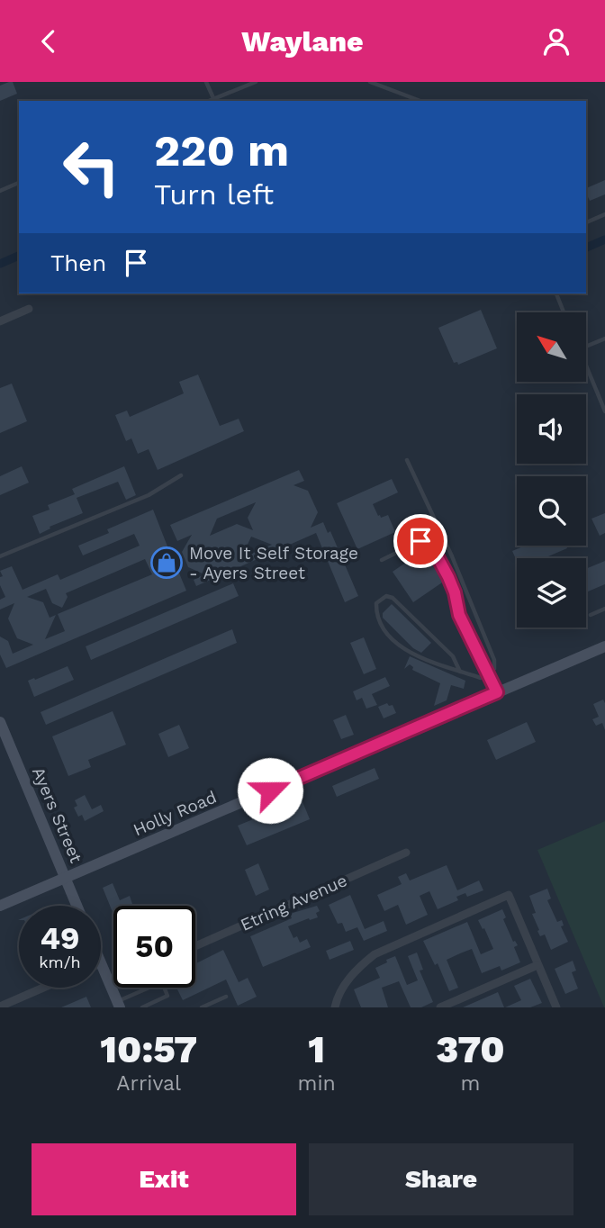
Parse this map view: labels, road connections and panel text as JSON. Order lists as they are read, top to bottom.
{
  "streets": {
    "main road": ["Holly Road", "Ayers Street"],
    "street": ["Etring Avenue"]
  },
  "crossings": [
    ["Holly Road", "Ayers Street"]
  ],
  "places": {
    "shop": ["Move It Self Storage - Ayers Street"]
  },
  "north": "top left",
  "page": {
    "header": "Waylane",
    "turn": ["220 m", "Turn left"],
    "then": "Then",
    "speed": "49 km/h",
    "limit": "50",
    "eta": [
      "10:57",
      "Arrival",
      "1",
      "min",
      "370",
      "m"
    ],
    "buttons": ["Exit", "Share"]
  }
}
